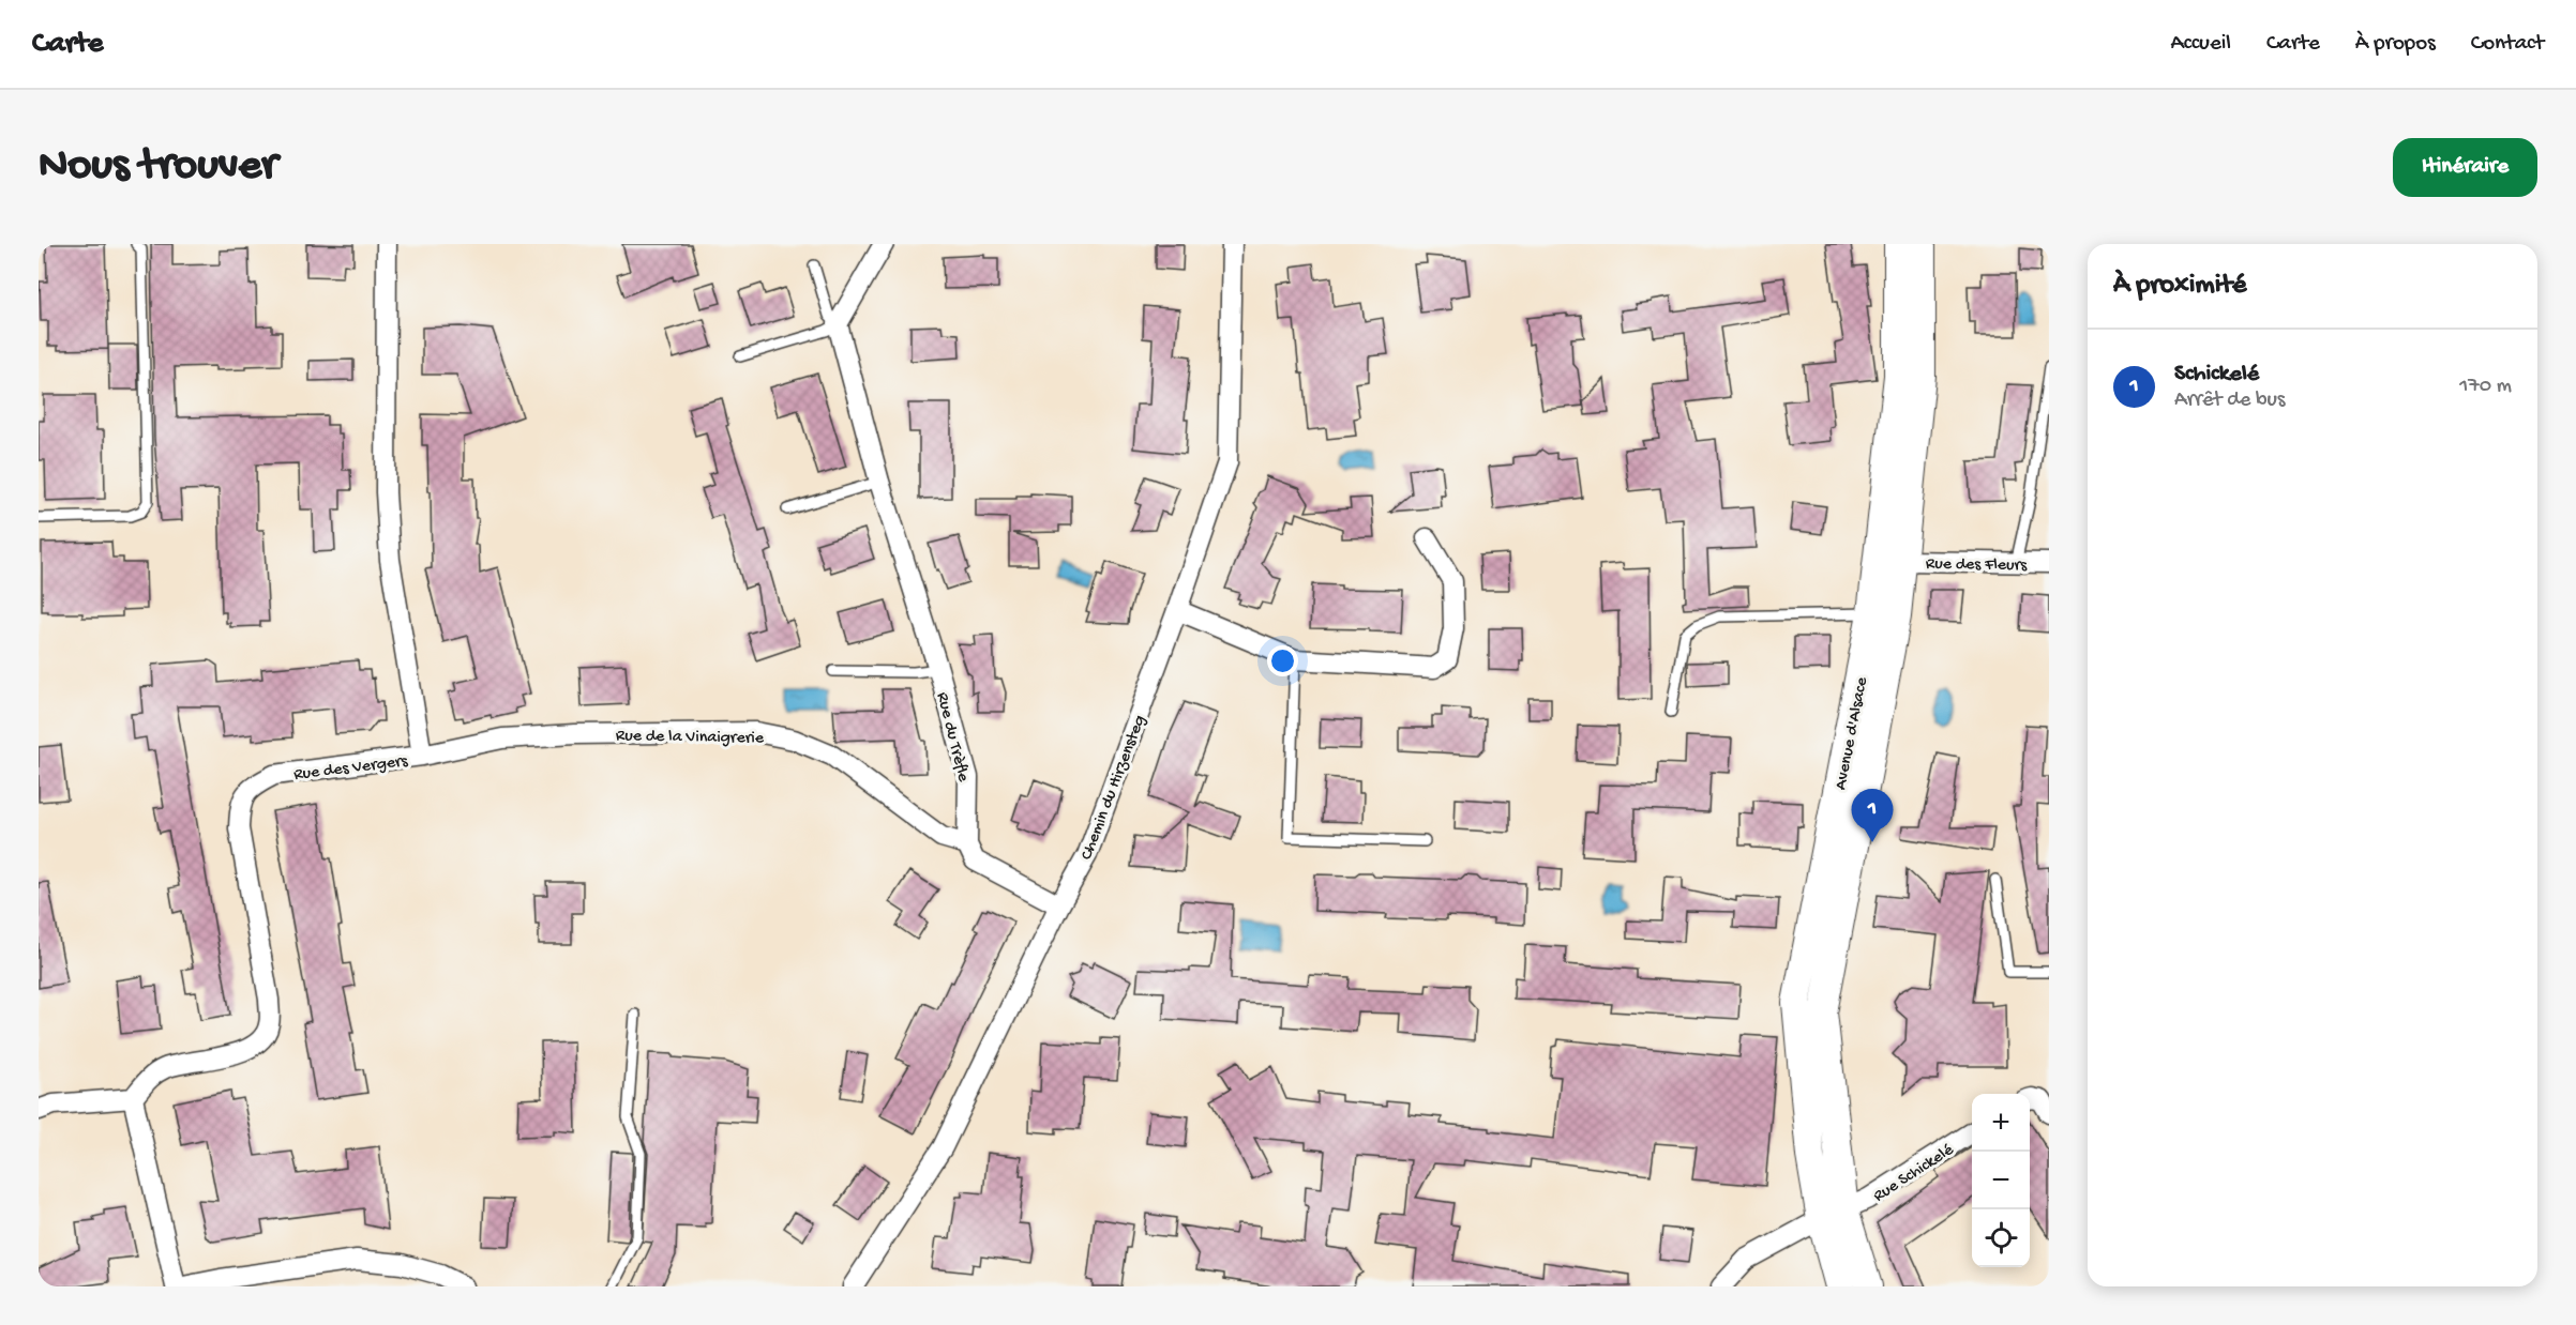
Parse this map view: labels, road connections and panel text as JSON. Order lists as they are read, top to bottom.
{
  "streets": {
    "main road": ["Avenue d'Alsace"],
    "street": [
      "Rue des Fleurs",
      "Rue de la Vinaigrerie",
      "Rue du Trèfle",
      "Rue des Vergers",
      "Chemin du Hirzensteg",
      "Rue Schickelé"
    ]
  },
  "crossings": [
    ["Rue des Fleurs", "Avenue d'Alsace"],
    ["Avenue d'Alsace", "Rue Schickelé"],
    ["Rue de la Vinaigrerie", "Rue du Trèfle"],
    ["Rue de la Vinaigrerie", "Rue des Vergers"]
  ],
  "page": {
    "header": "Carte",
    "nav": [
      "Accueil",
      "Carte",
      "À propos",
      "Contact"
    ],
    "buttons": "Itinéraire",
    "title": "Nous trouver",
    "heading": "À proximité",
    "list": [
      {
        "mark": "1",
        "name": "Schickelé",
        "note": "Arrêt de bus",
        "value": "170 m"
      }
    ],
    "pins": "1",
    "map_buttons": ["+", "−"]
  }
}
